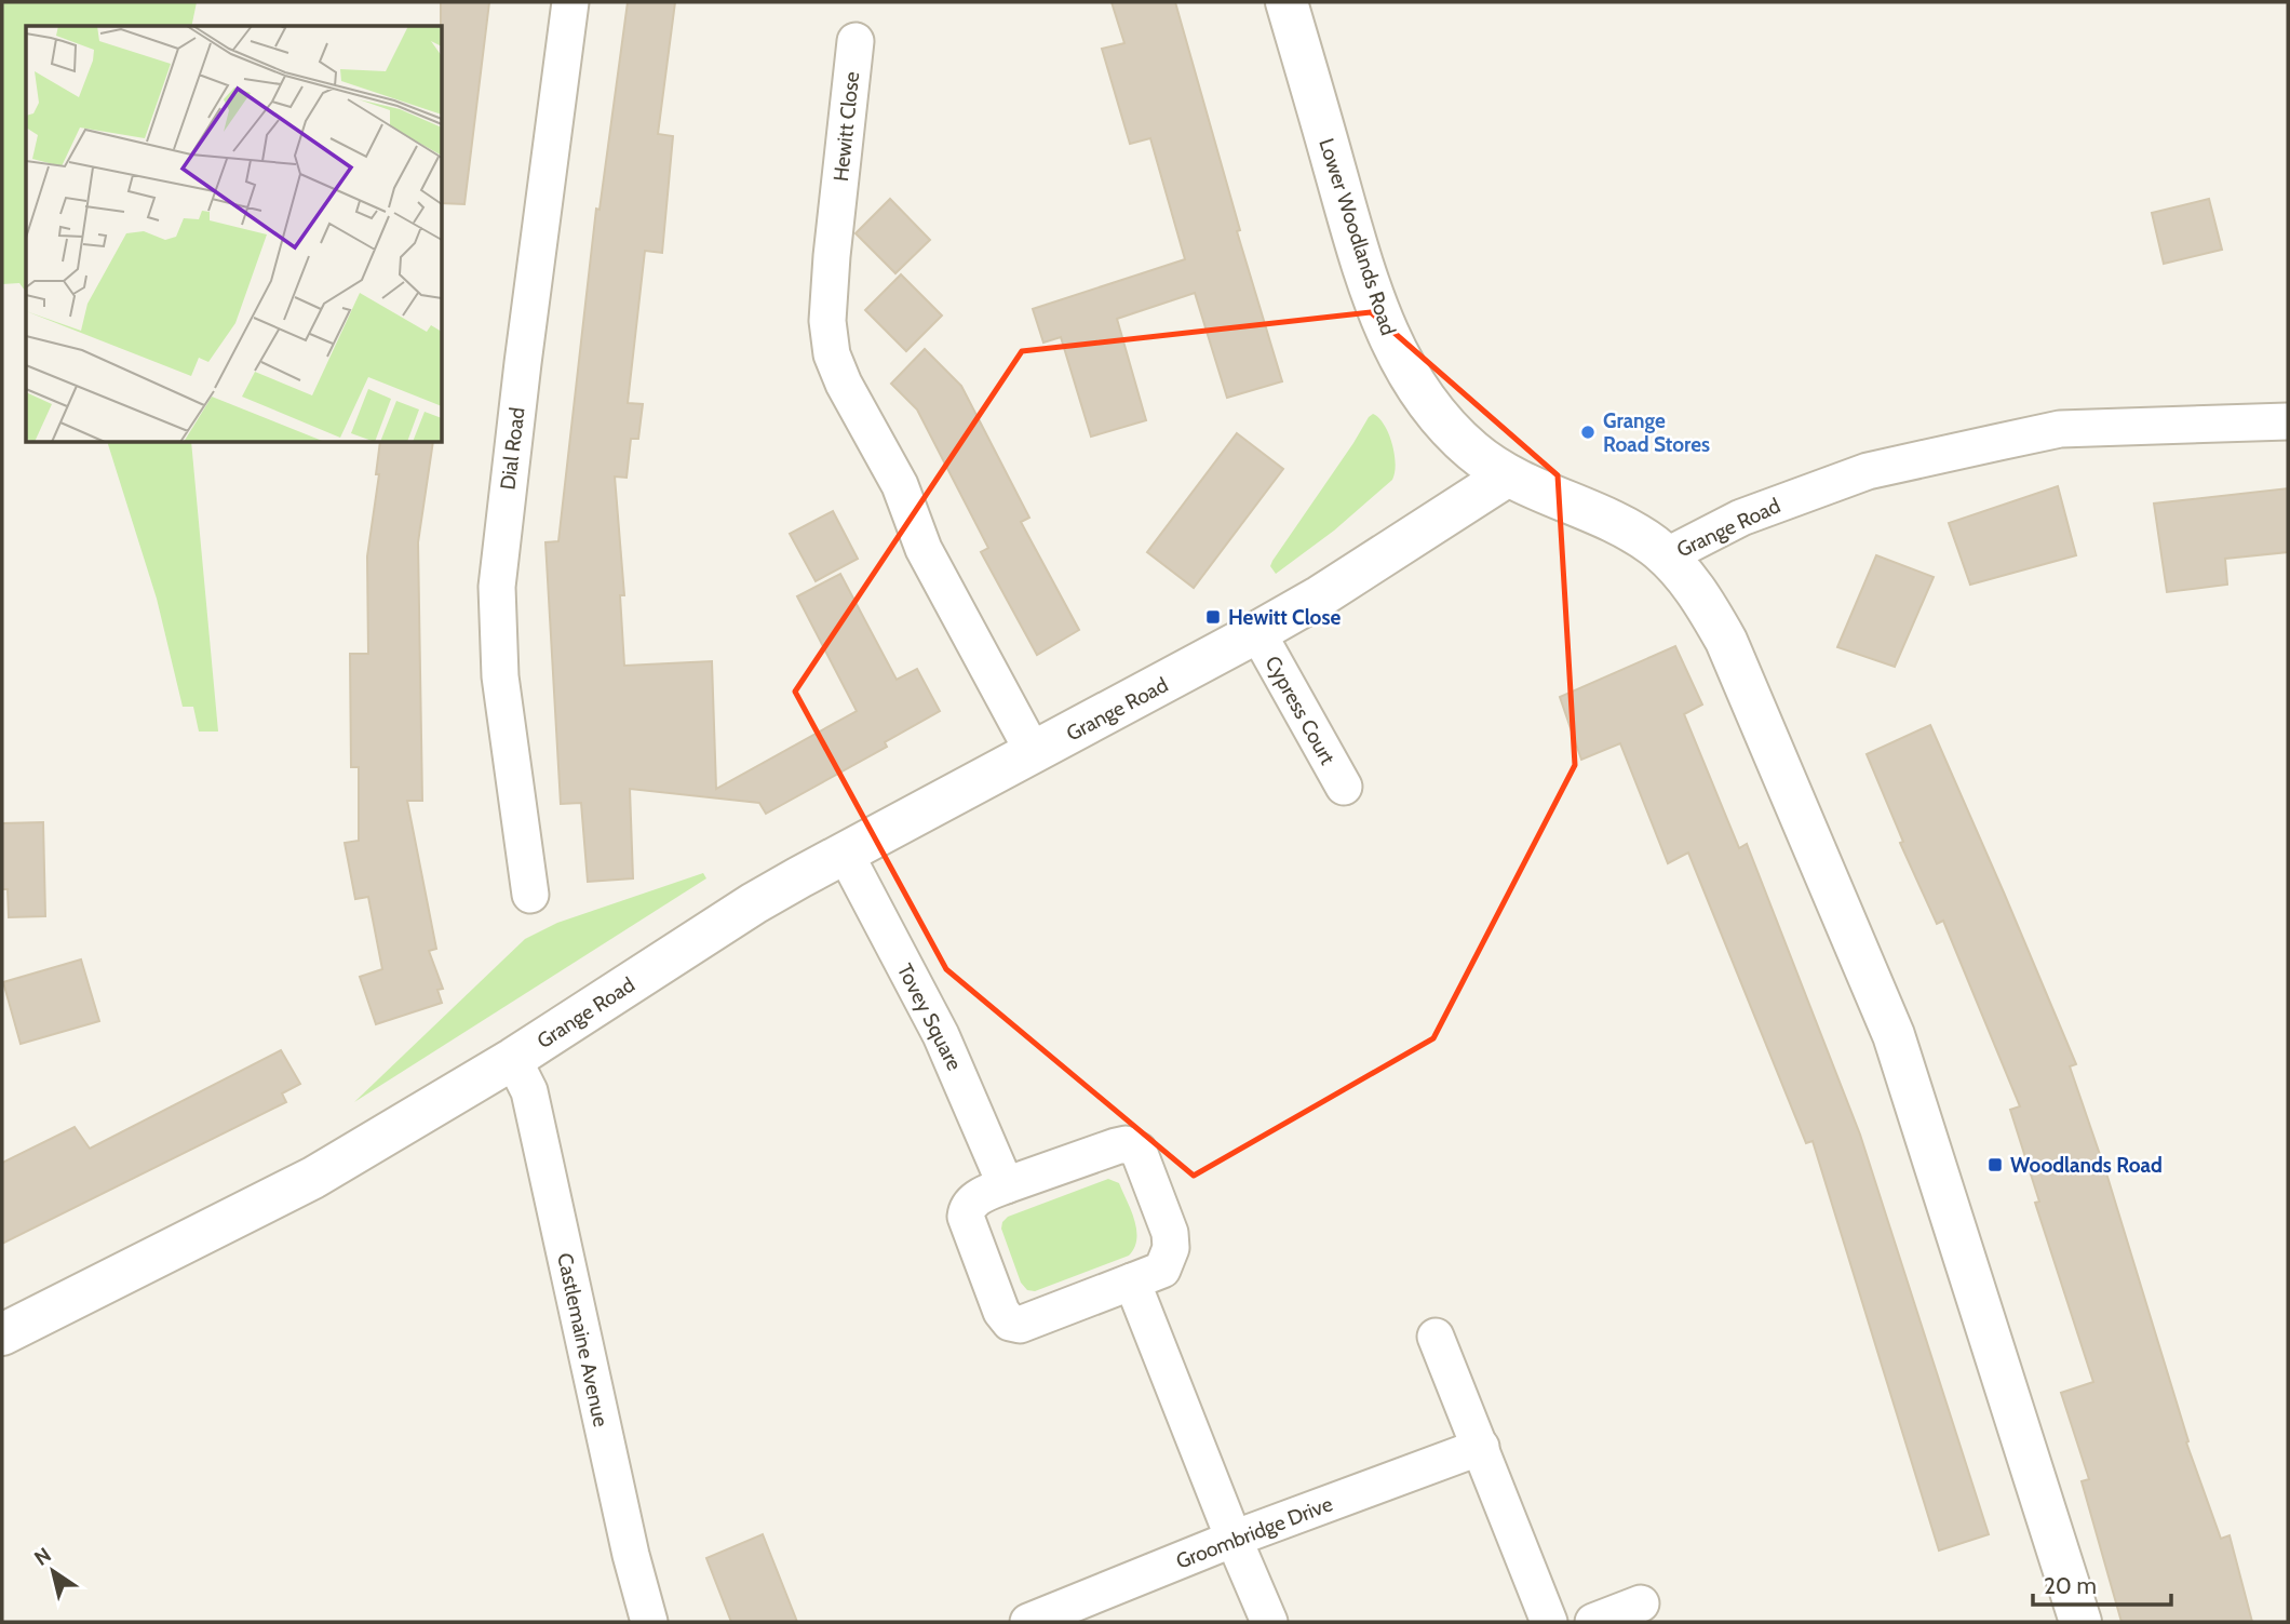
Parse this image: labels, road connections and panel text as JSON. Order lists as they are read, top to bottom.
{
  "streets": {
    "street": [
      "Hewitt Close",
      "Lower Woodlands Road",
      "Dial Road",
      "Grange Road",
      "Cypress Court",
      "Tovey Square",
      "Castlemaine Avenue",
      "Groombridge Drive"
    ]
  },
  "crossings": [
    ["Hewitt Close", "Grange Road"],
    ["Lower Woodlands Road", "Grange Road"],
    ["Grange Road", "Cypress Court"],
    ["Grange Road", "Tovey Square"],
    ["Grange Road", "Castlemaine Avenue"]
  ],
  "places": {
    "other": ["Grange Road Stores"],
    "transit": ["Hewitt Close", "Woodlands Road"]
  },
  "scale_bar": "20 m",
  "north": "top left"
}
